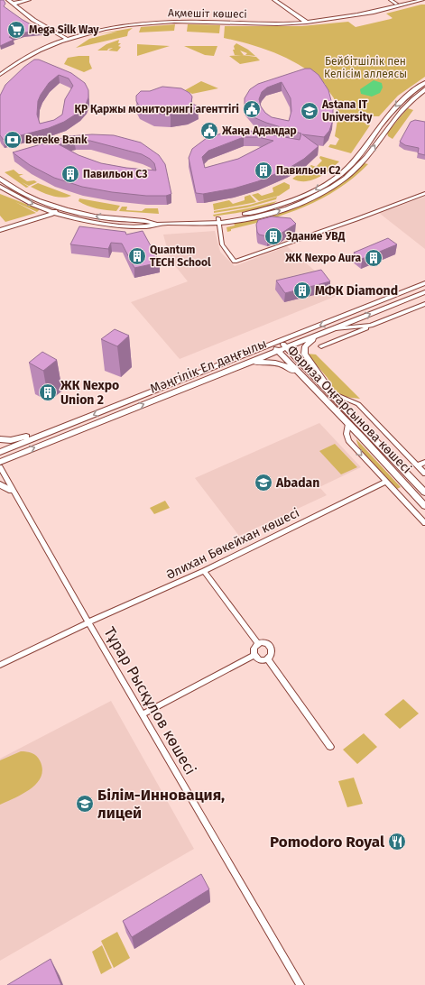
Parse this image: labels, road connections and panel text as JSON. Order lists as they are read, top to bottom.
{
  "streets": {
    "street": [
      "Ақмешіт көшесі",
      "Мәңгілік Ел даңғылы",
      "Фариза Оңғарсынова көшесі",
      "Әлихан Бөкейхан көшесі",
      "Тұрар Рысқұлов көшесі"
    ]
  },
  "crossings": [
    ["Мәңгілік Ел даңғылы", "Фариза Оңғарсынова көшесі"],
    ["Әлихан Бөкейхан көшесі", "Тұрар Рысқұлов көшесі"]
  ],
  "parks": ["Бейбітшілік пен Келісім аллеясы"],
  "places": {
    "supermarket": ["Mega Silk Way"],
    "public building": ["ҚР Қаржы мониторингі агенттігі", "Жаңа Адамдар"],
    "school or university": ["Astana IT University", "Abadan", "Білім-Инновация, лицей"],
    "bank": ["Bereke Bank"],
    "building": [
      "Павильон С2",
      "Павильон С3",
      "Здание УВД",
      "Quantum TECH School",
      "ЖК Nexpo Aura",
      "МФК Diamond",
      "ЖК Nexpo Union 2"
    ],
    "restaurant": ["Pomodoro Royal"]
  }
}
